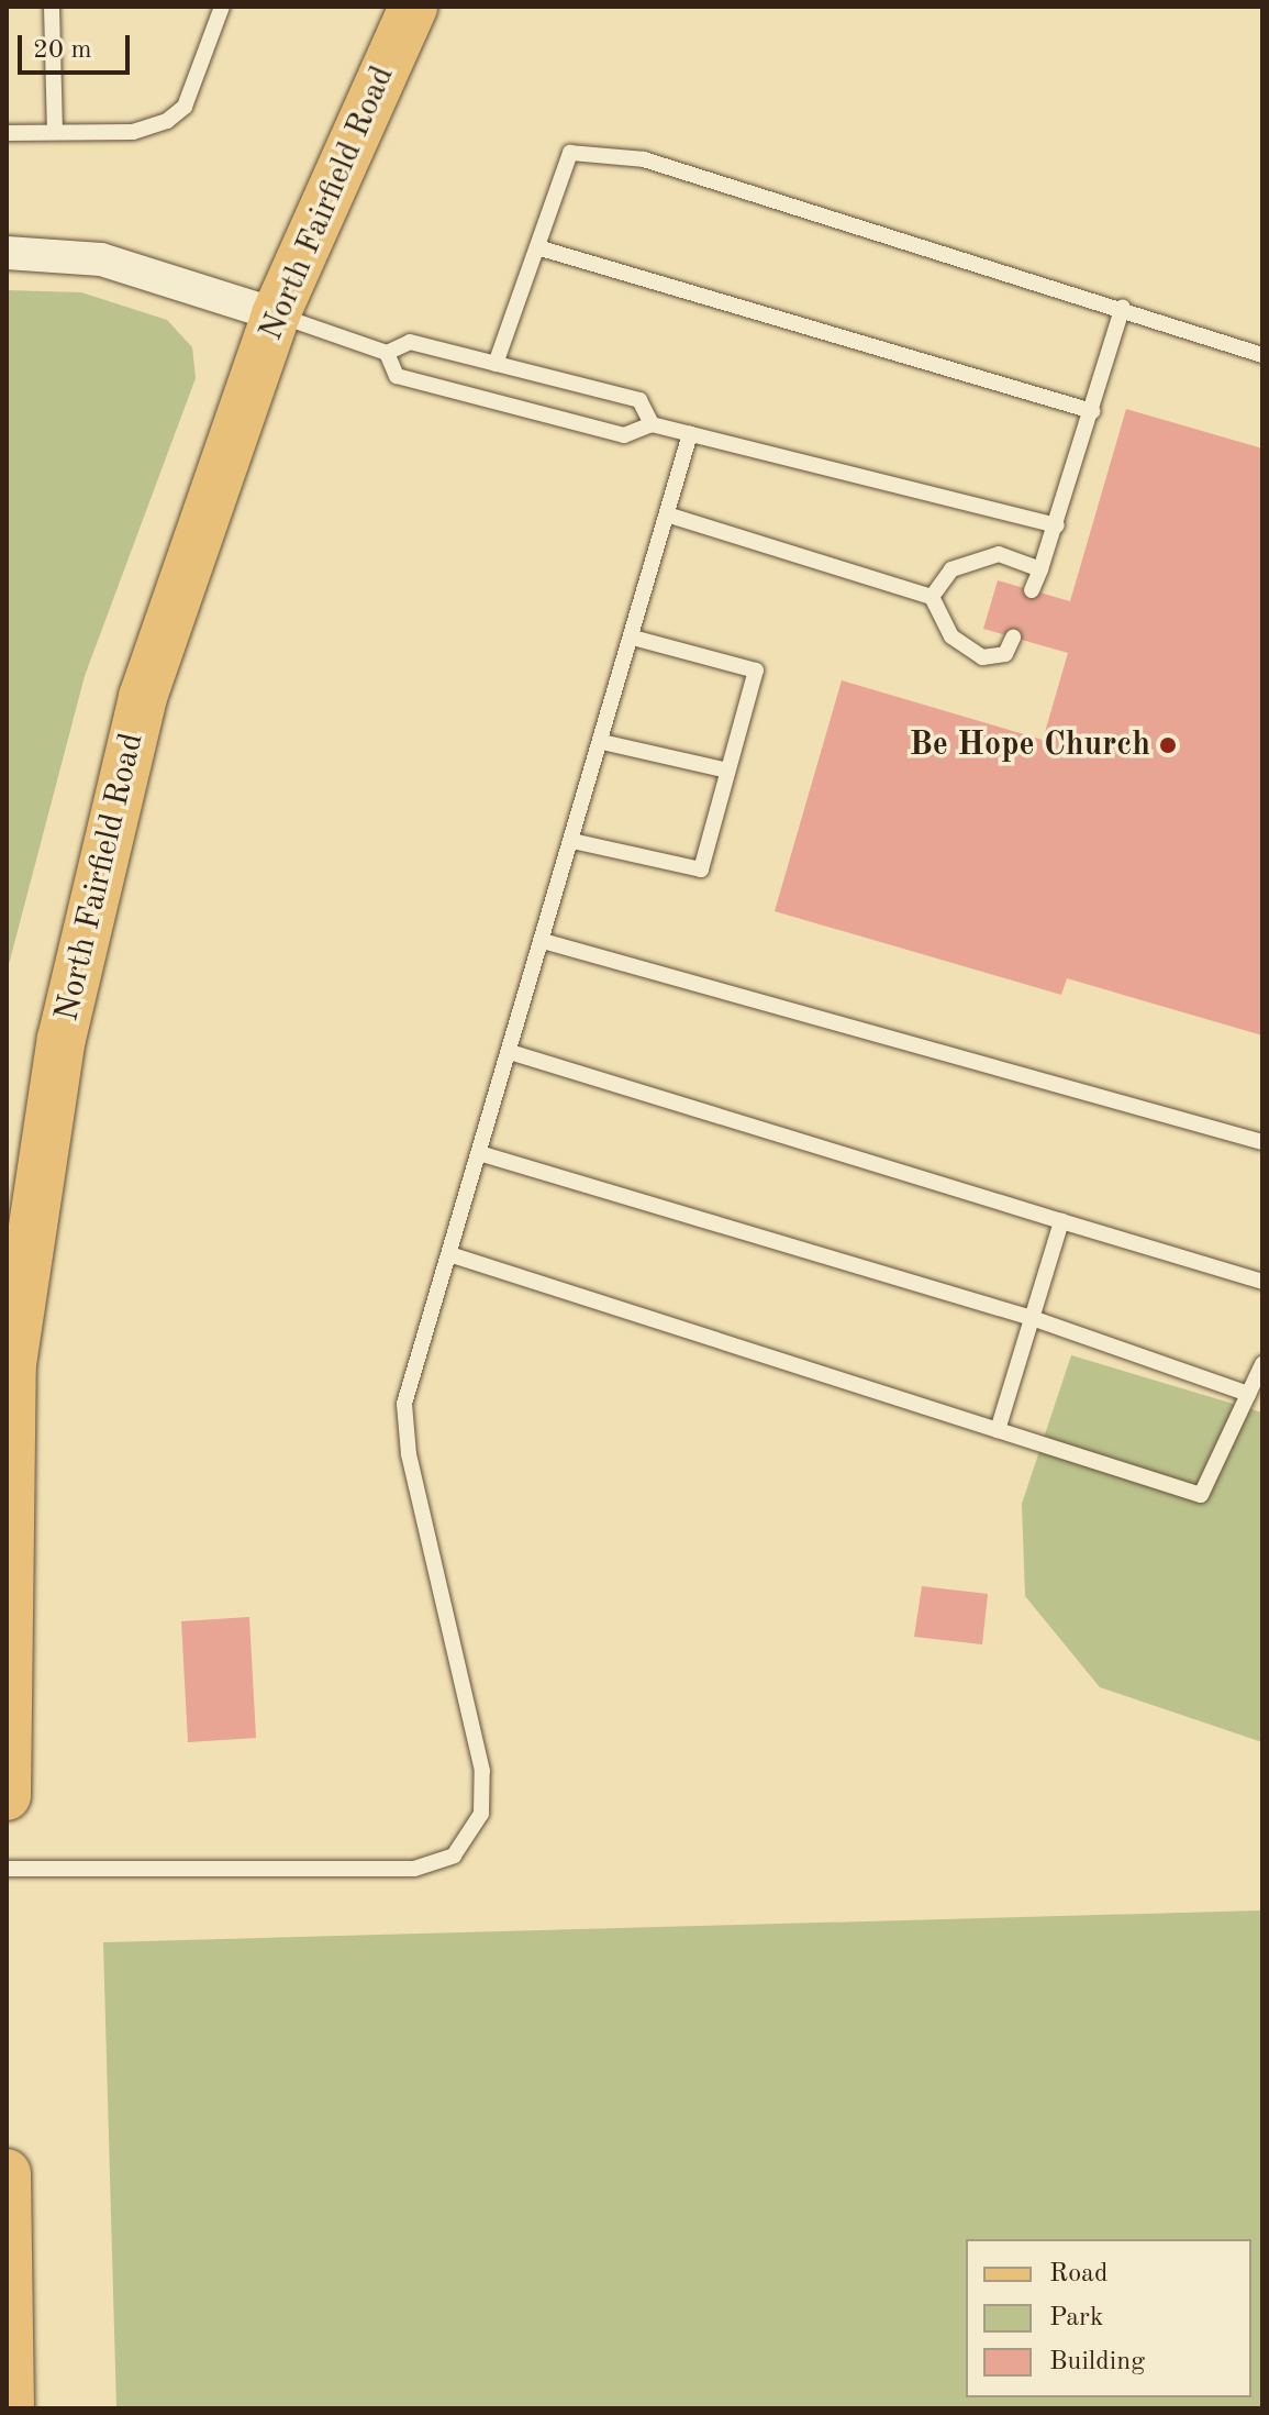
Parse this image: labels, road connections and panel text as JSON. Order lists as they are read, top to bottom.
{
  "streets": {
    "main road": ["North Fairfield Road"]
  },
  "places": ["Be Hope Church"],
  "legend": ["Road", "Park", "Building"],
  "scale_bar": "20 m"
}
